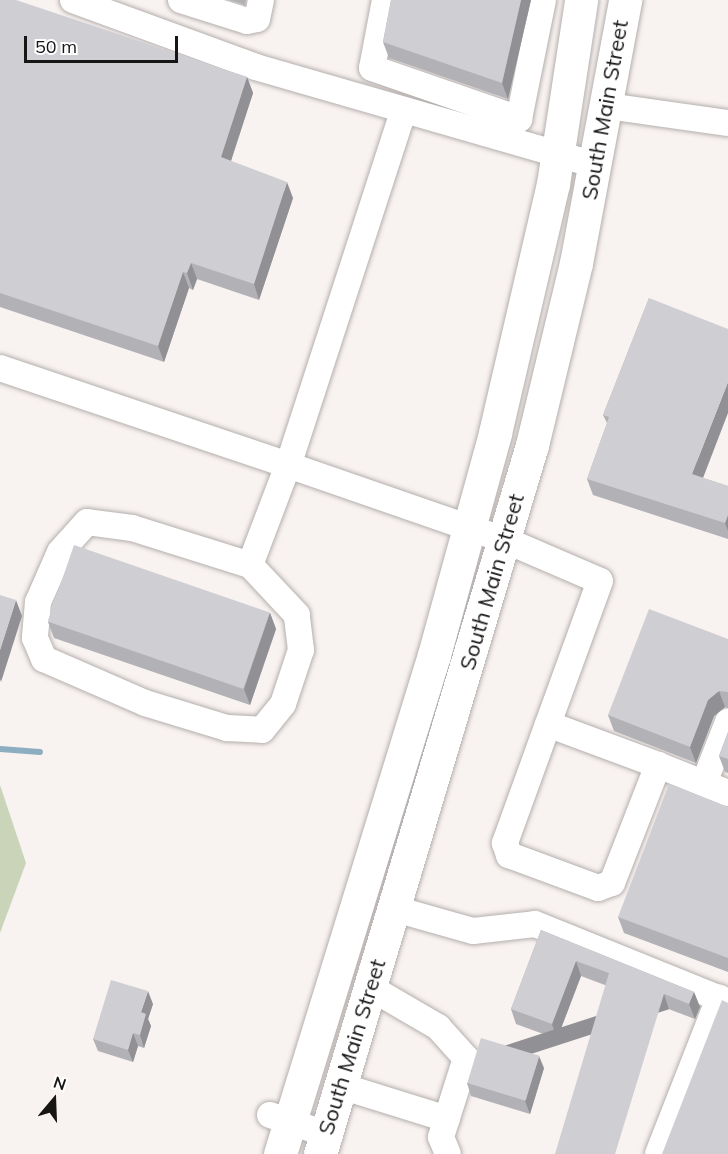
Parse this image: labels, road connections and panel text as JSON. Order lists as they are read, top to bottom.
{
  "streets": {
    "highway": ["South Main Street"]
  },
  "scale_bar": "50 m",
  "north": "top"
}
